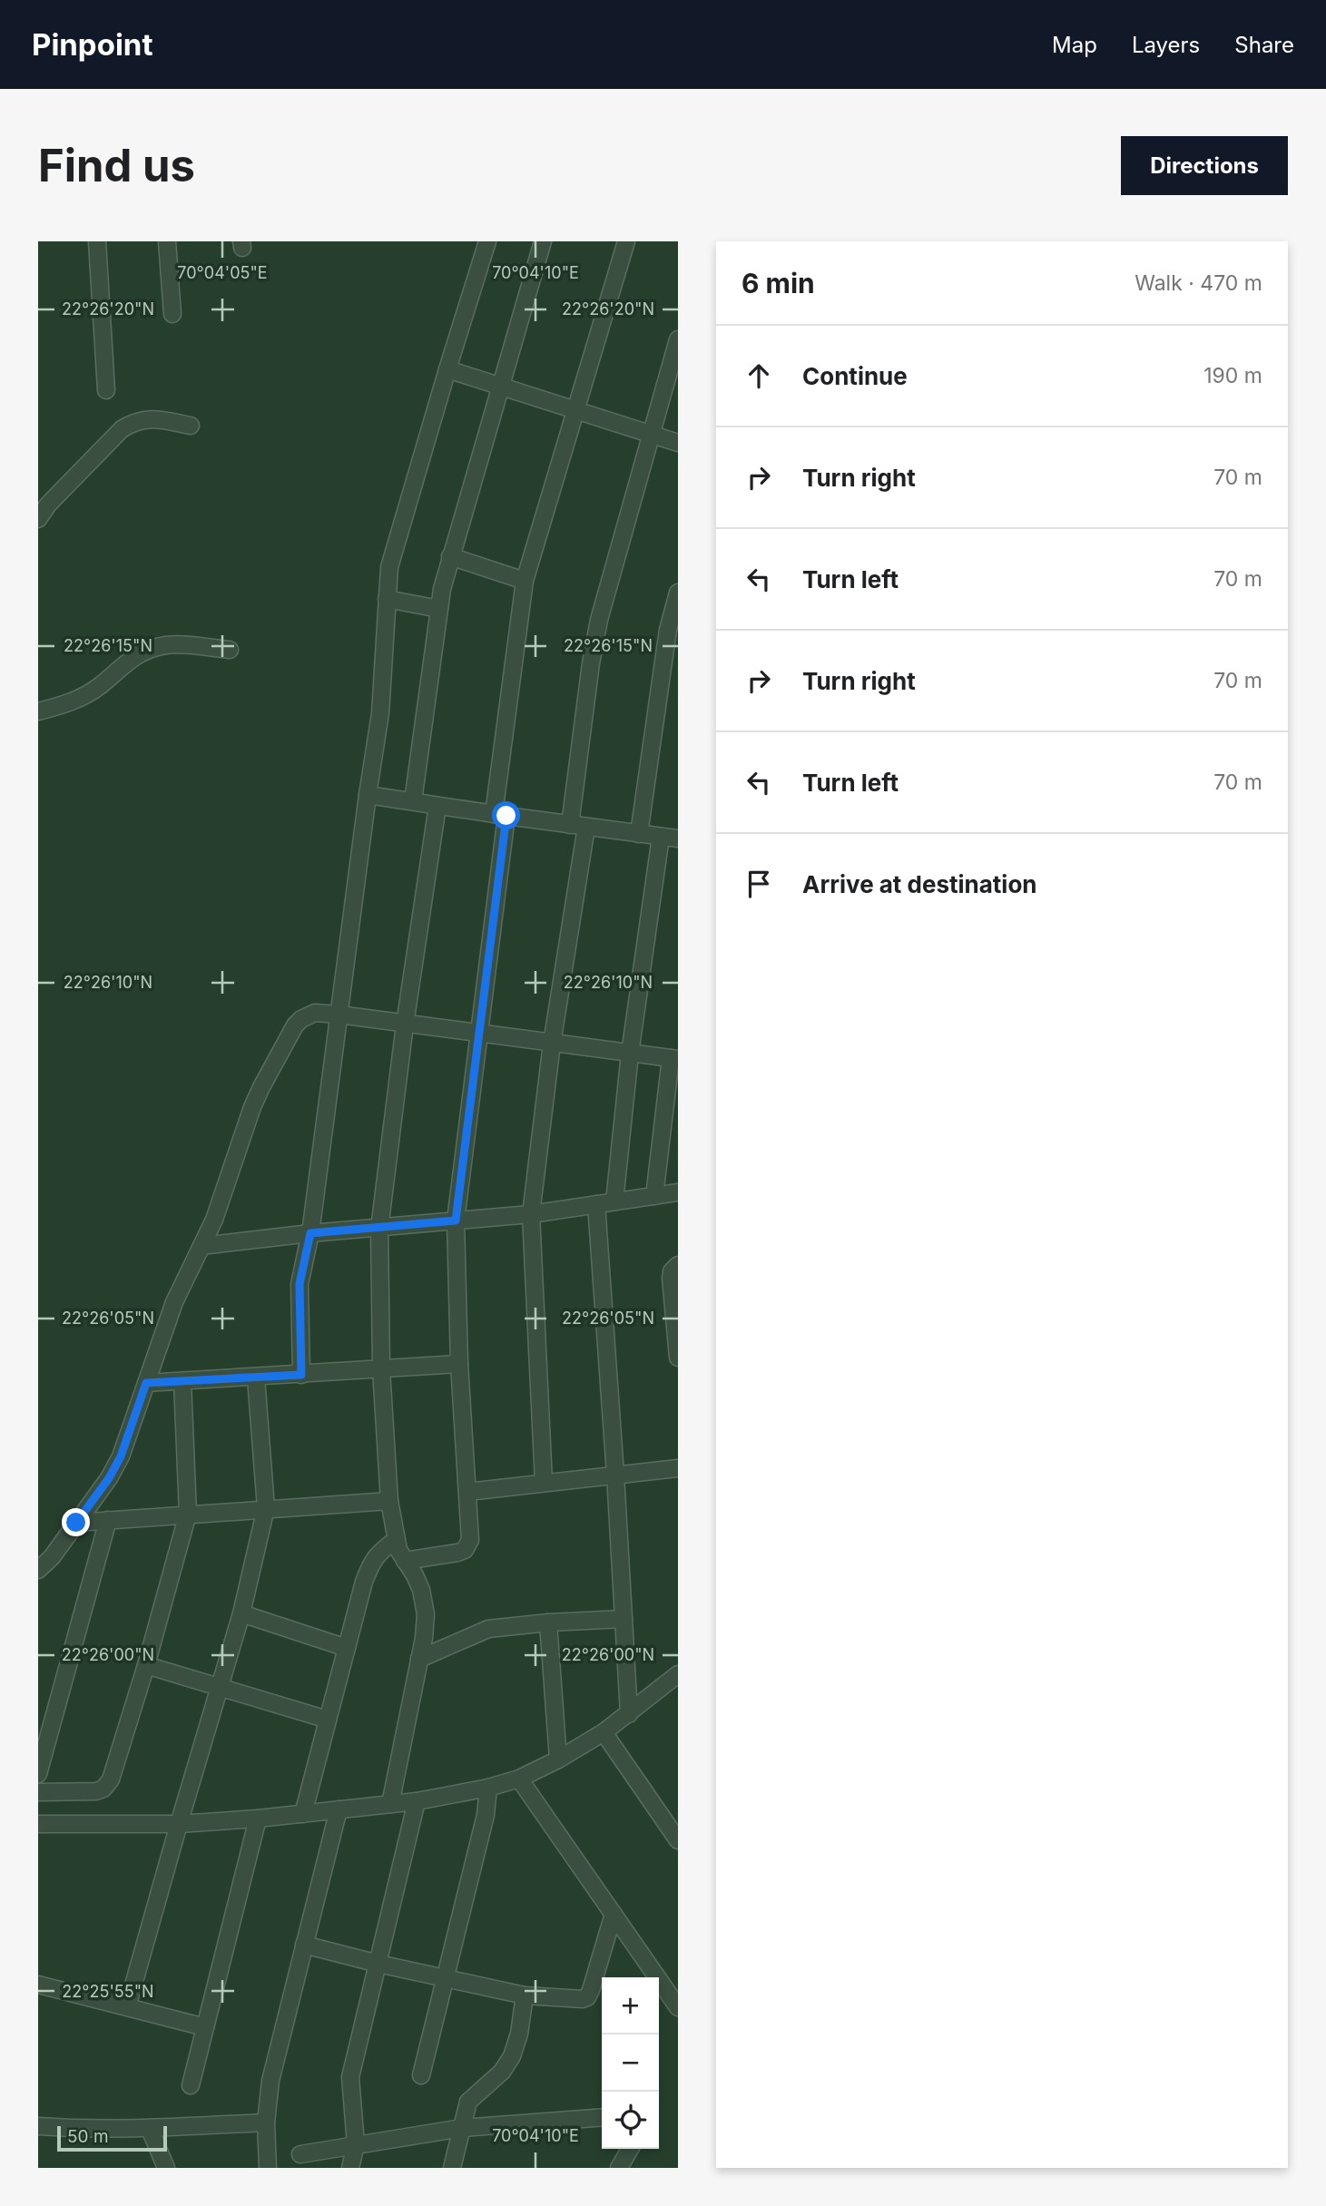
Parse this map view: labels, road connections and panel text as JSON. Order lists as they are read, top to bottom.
{
  "scale_bar": "50 m",
  "page": {
    "header": "Pinpoint",
    "nav": ["Map", "Layers", "Share"],
    "buttons": "Directions",
    "title": "Find us",
    "heading": ["6 min", "Walk · 470 m"],
    "list": [
      ["Continue", "190 m"],
      ["Turn right", "70 m"],
      ["Turn left", "70 m"],
      ["Turn right", "70 m"],
      ["Turn left", "70 m"],
      "Arrive at destination"
    ],
    "map_buttons": ["+", "−"],
    "scale": "50 m"
  },
  "coordinates": [
    "70°04'05\"E",
    "70°04'10\"E",
    "22°26'20\"N",
    "22°26'15\"N",
    "22°26'10\"N",
    "22°26'05\"N",
    "22°26'00\"N",
    "22°25'55\"N"
  ]
}
